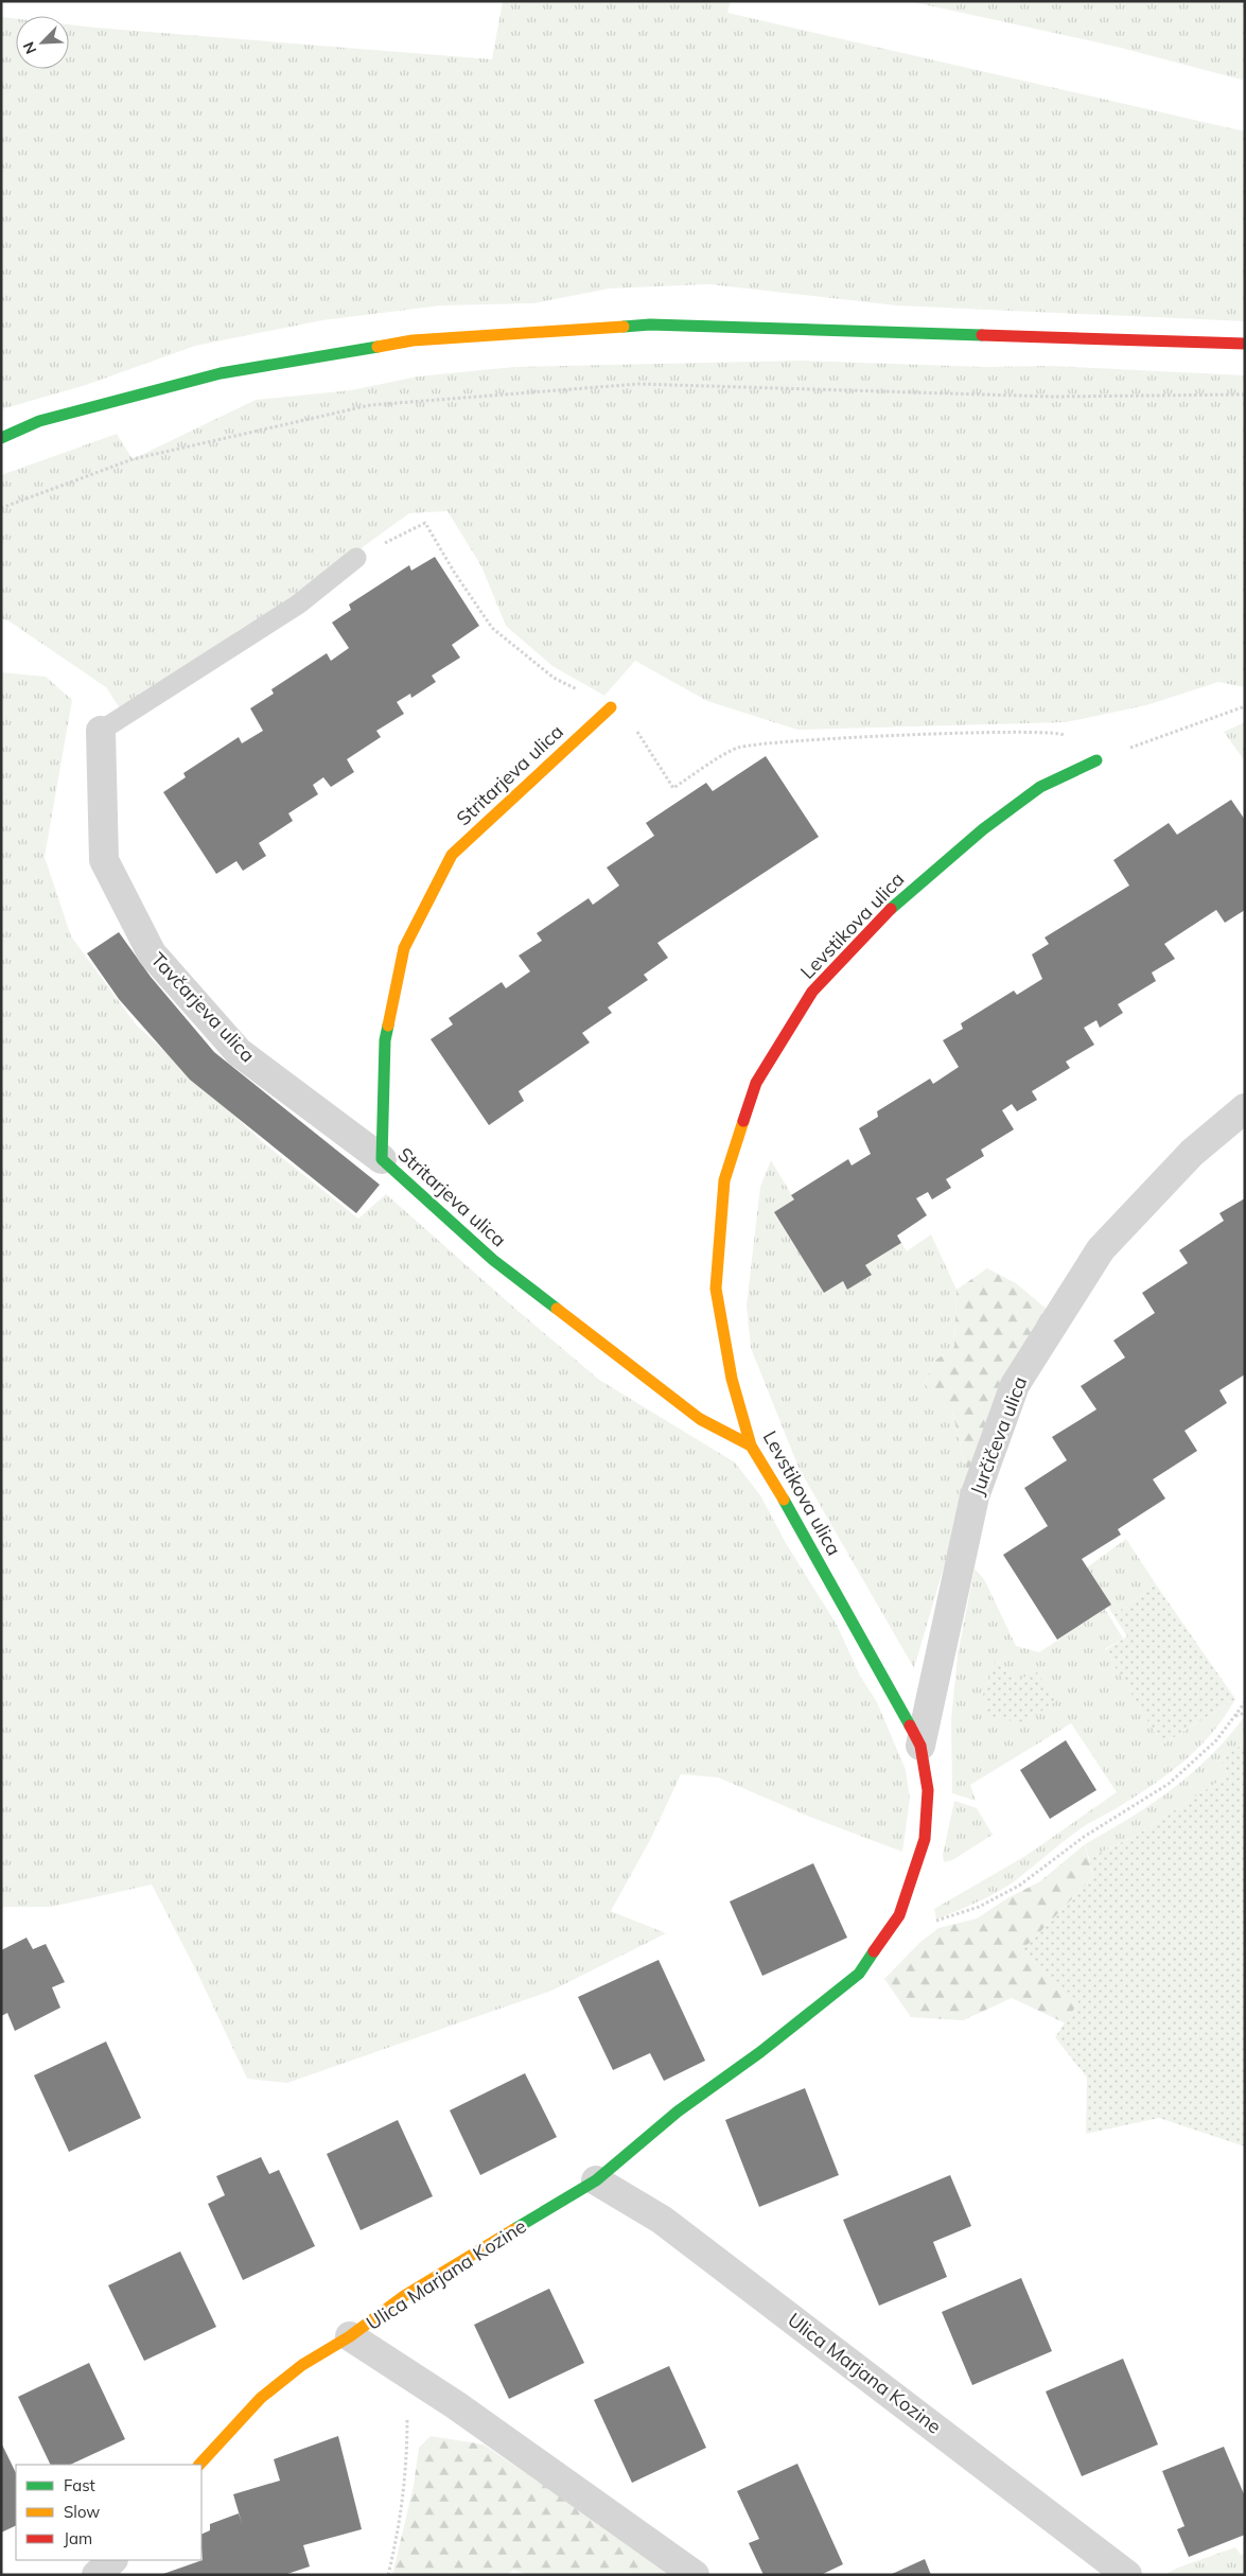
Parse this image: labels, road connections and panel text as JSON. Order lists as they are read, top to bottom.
{
  "streets": {
    "street": [
      "Stritarjeva ulica",
      "Levstikova ulica",
      "Tavčarjeva ulica",
      "Jurčičeva ulica",
      "Ulica Marjana Kozine"
    ]
  },
  "crossings": [
    ["Stritarjeva ulica", "Levstikova ulica"],
    ["Stritarjeva ulica", "Tavčarjeva ulica"],
    ["Levstikova ulica", "Jurčičeva ulica"],
    ["Levstikova ulica", "Ulica Marjana Kozine"],
    ["Jurčičeva ulica", "Ulica Marjana Kozine"]
  ],
  "legend": ["Fast", "Slow", "Jam"],
  "north": "bottom left"
}
